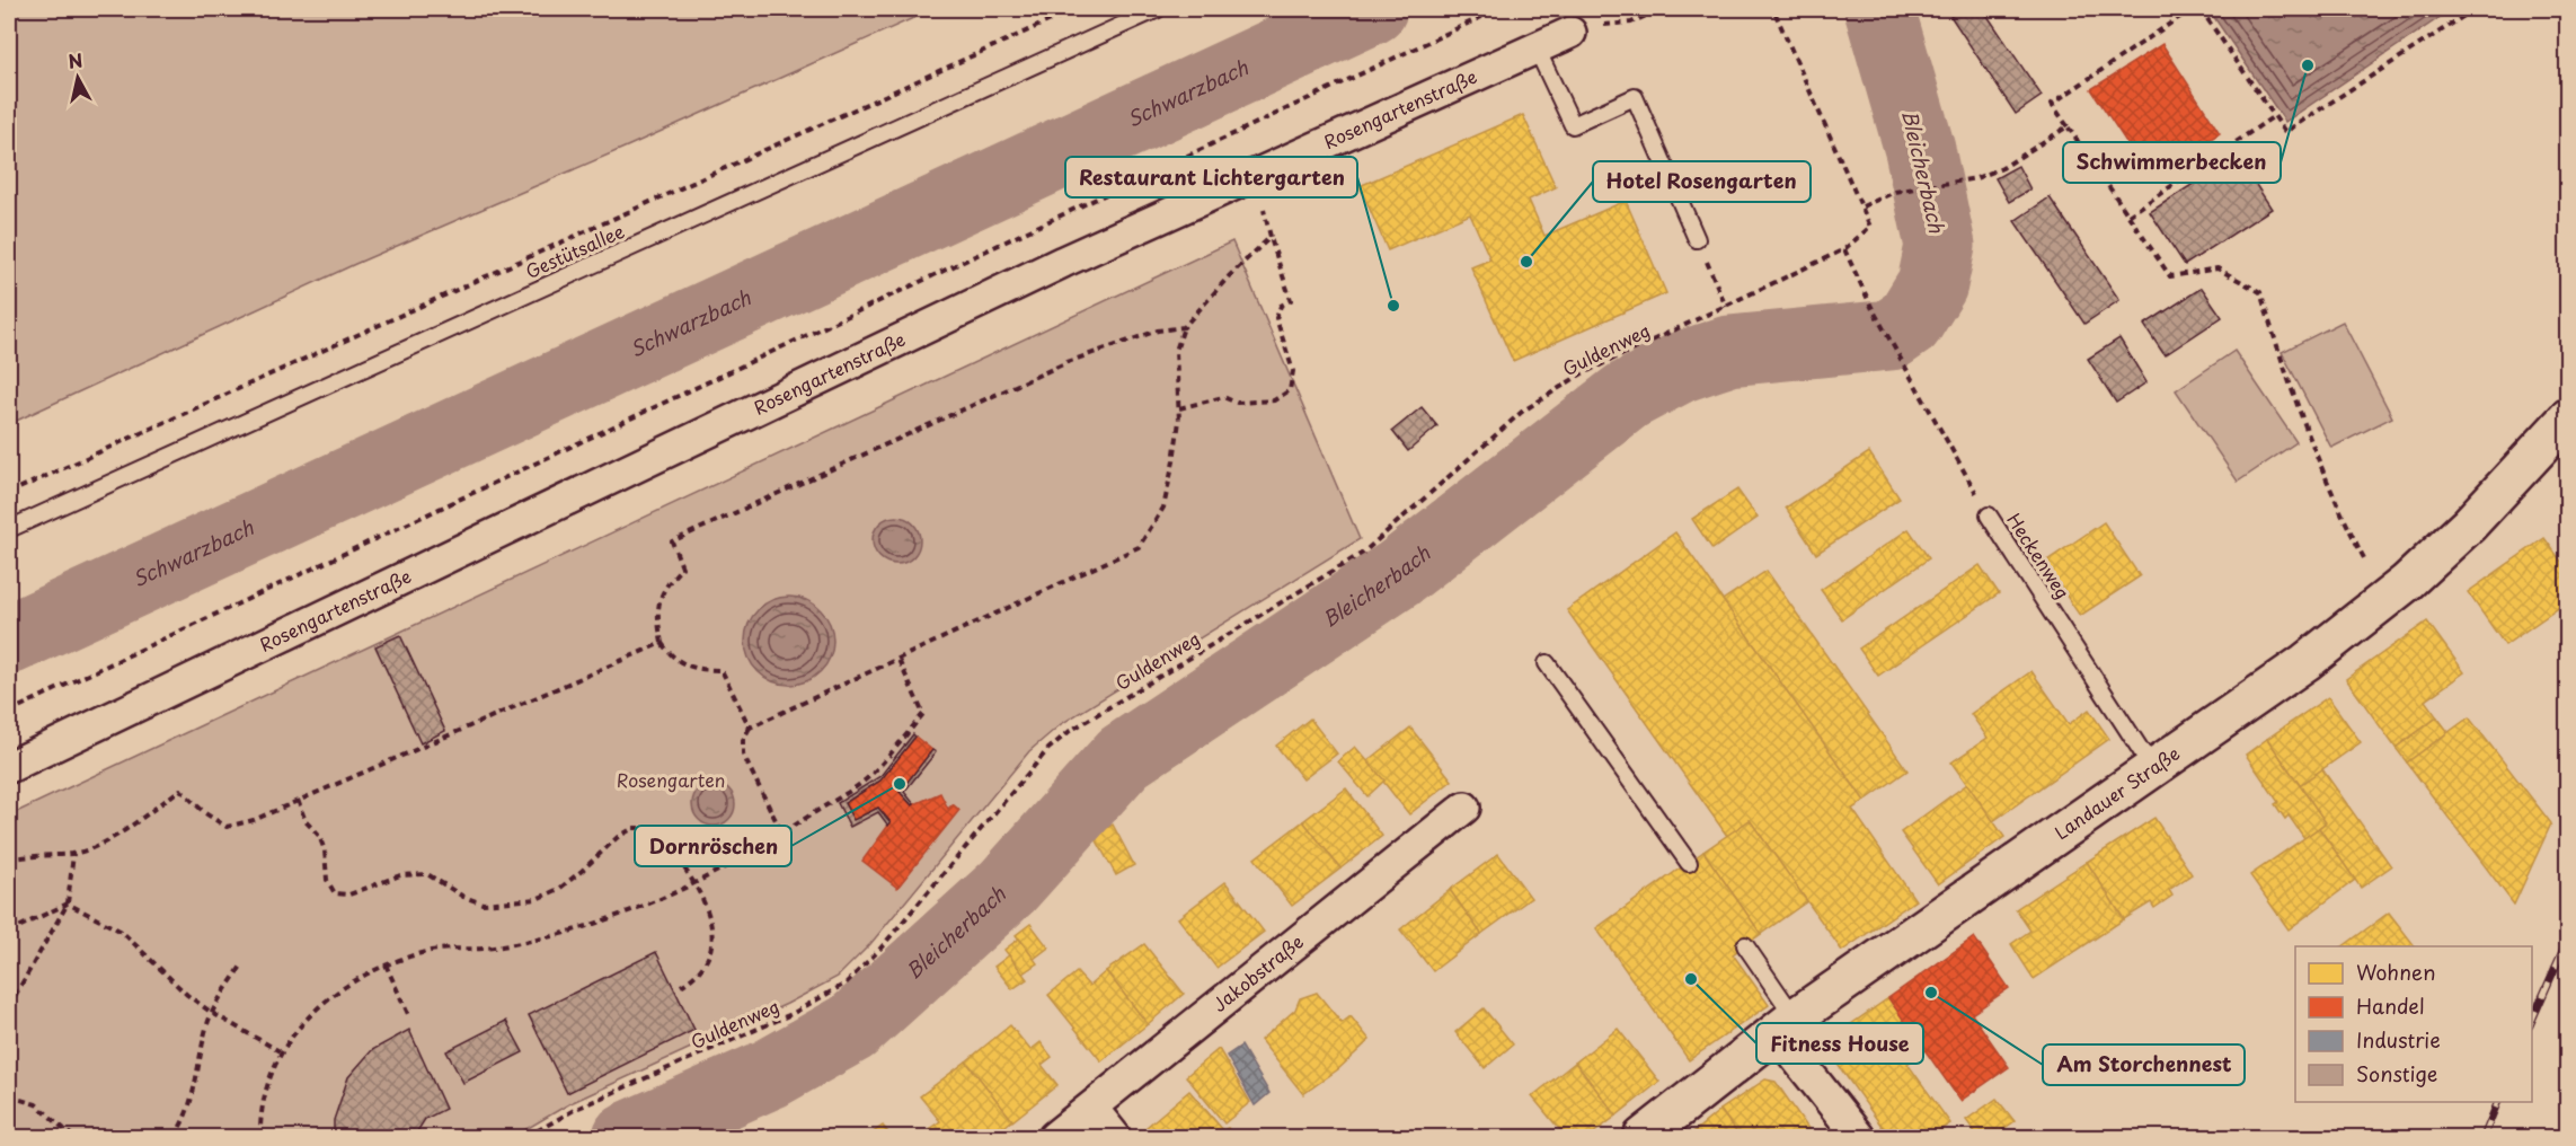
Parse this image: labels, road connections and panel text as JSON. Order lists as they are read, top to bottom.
{
  "streets": {
    "main road": ["Landauer Straße"],
    "street": ["Rosengartenstraße", "Jakobstraße"],
    "lane": ["Gestütsallee", "Heckenweg"],
    "path": ["Guldenweg"]
  },
  "crossings": [
    ["Guldenweg", "Heckenweg"],
    ["Heckenweg", "Landauer Straße"]
  ],
  "water": ["Schwarzbach", "Bleicherbach"],
  "parks": ["Rosengarten"],
  "places": [
    "Schwimmerbecken",
    "Hotel Rosengarten",
    "Restaurant Lichtergarten",
    "Dornröschen",
    "Fitness House",
    "Am Storchennest"
  ],
  "legend": [
    "Wohnen",
    "Handel",
    "Industrie",
    "Sonstige"
  ],
  "north": "top"
}
